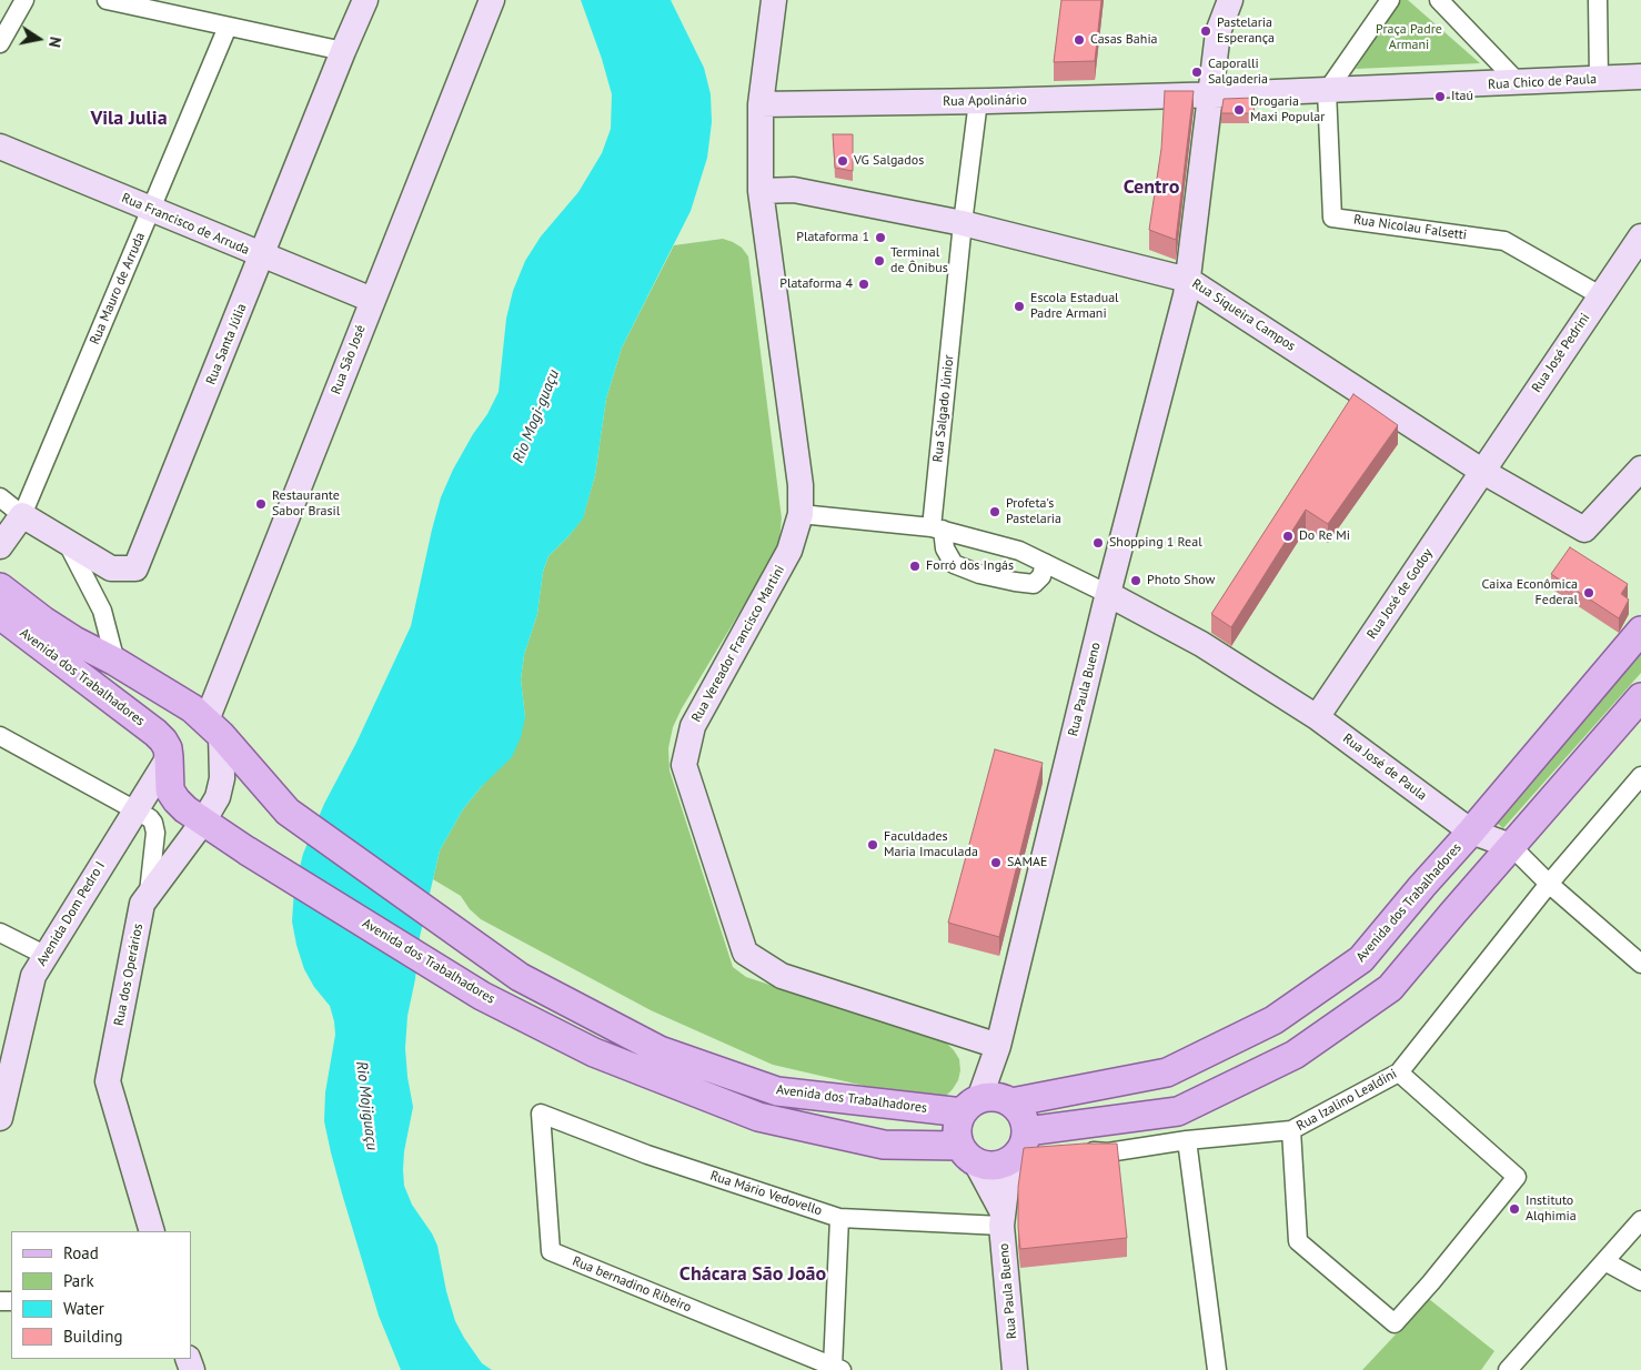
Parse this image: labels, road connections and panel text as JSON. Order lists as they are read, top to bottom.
{
  "streets": {
    "main road": [
      "Rua Chico de Paula",
      "Rua Apolinário",
      "Rua Francisco de Arruda",
      "Rua Mauro de Arruda",
      "Rua Siqueira Campos",
      "Rua Santa Júlia",
      "Rua José Pedrini",
      "Rua São José",
      "Rua José de Godoy",
      "Rua Vereador Francisco Martini",
      "Avenida dos Trabalhadores",
      "Rua Paula Bueno",
      "Rua José de Paula",
      "Avenida Dom Pedro I",
      "Rua dos Operários"
    ],
    "street": [
      "Rua Nicolau Falsetti",
      "Rua Salgado Júnior",
      "Rua Izalino Lealdini",
      "Rua Mário Vedovello",
      "Rua bernadino Ribeiro"
    ]
  },
  "crossings": [
    ["Rua Chico de Paula", "Rua Apolinário"],
    ["Rua Chico de Paula", "Rua Nicolau Falsetti"],
    ["Rua Chico de Paula", "Rua Paula Bueno"],
    ["Rua Apolinário", "Rua Salgado Júnior"],
    ["Rua Apolinário", "Rua Vereador Francisco Martini"],
    ["Rua Apolinário", "Rua Paula Bueno"],
    ["Rua Francisco de Arruda", "Rua Mauro de Arruda"],
    ["Rua Francisco de Arruda", "Rua Santa Júlia"],
    ["Rua Francisco de Arruda", "Rua São José"],
    ["Rua Nicolau Falsetti", "Rua José Pedrini"],
    ["Rua Mauro de Arruda", "Rua Santa Júlia"],
    ["Rua Siqueira Campos", "Rua José Pedrini"],
    ["Rua Siqueira Campos", "Rua Salgado Júnior"],
    ["Rua Siqueira Campos", "Rua José de Godoy"],
    ["Rua Siqueira Campos", "Rua Vereador Francisco Martini"],
    ["Rua Siqueira Campos", "Rua Paula Bueno"],
    ["Rua José Pedrini", "Rua José de Godoy"],
    ["Rua São José", "Avenida dos Trabalhadores"],
    ["Rua São José", "Rua dos Operários"],
    ["Rua José de Godoy", "Rua José de Paula"],
    ["Rua Vereador Francisco Martini", "Rua Paula Bueno"],
    ["Avenida dos Trabalhadores", "Rua Paula Bueno"],
    ["Avenida dos Trabalhadores", "Rua José de Paula"],
    ["Avenida dos Trabalhadores", "Avenida Dom Pedro I"],
    ["Avenida dos Trabalhadores", "Rua dos Operários"],
    ["Rua Paula Bueno", "Rua José de Paula"],
    ["Rua Paula Bueno", "Rua Mário Vedovello"],
    ["Rua José de Paula", "Rua Izalino Lealdini"],
    ["Rua Mário Vedovello", "Rua bernadino Ribeiro"]
  ],
  "districts": ["Vila Julia", "Centro", "Chácara São João"],
  "water": ["Rio Mogi-guaçu", "Rio Mojiguaçu"],
  "parks": ["Praça Padre Armani"],
  "places": [
    "Pastelaria Esperança",
    "Casas Bahia",
    "Caporalli Salgaderia",
    "Itaú",
    "Drogaria Maxi Popular",
    "VG Salgados",
    "Plataforma 1",
    "Terminal de Ônibus",
    "Plataforma 4",
    "Escola Estadual Padre Armani",
    "Restaurante Sabor Brasil",
    "Profeta's Pastelaria",
    "Do Re Mi",
    "Shopping 1 Real",
    "Forró dos Ingás",
    "Photo Show",
    "Caixa Econômica Federal",
    "Faculdades Maria Imaculada",
    "SAMAE",
    "Instituto Alqhimia"
  ],
  "legend": [
    "Road",
    "Park",
    "Water",
    "Building"
  ],
  "north": "right"
}
